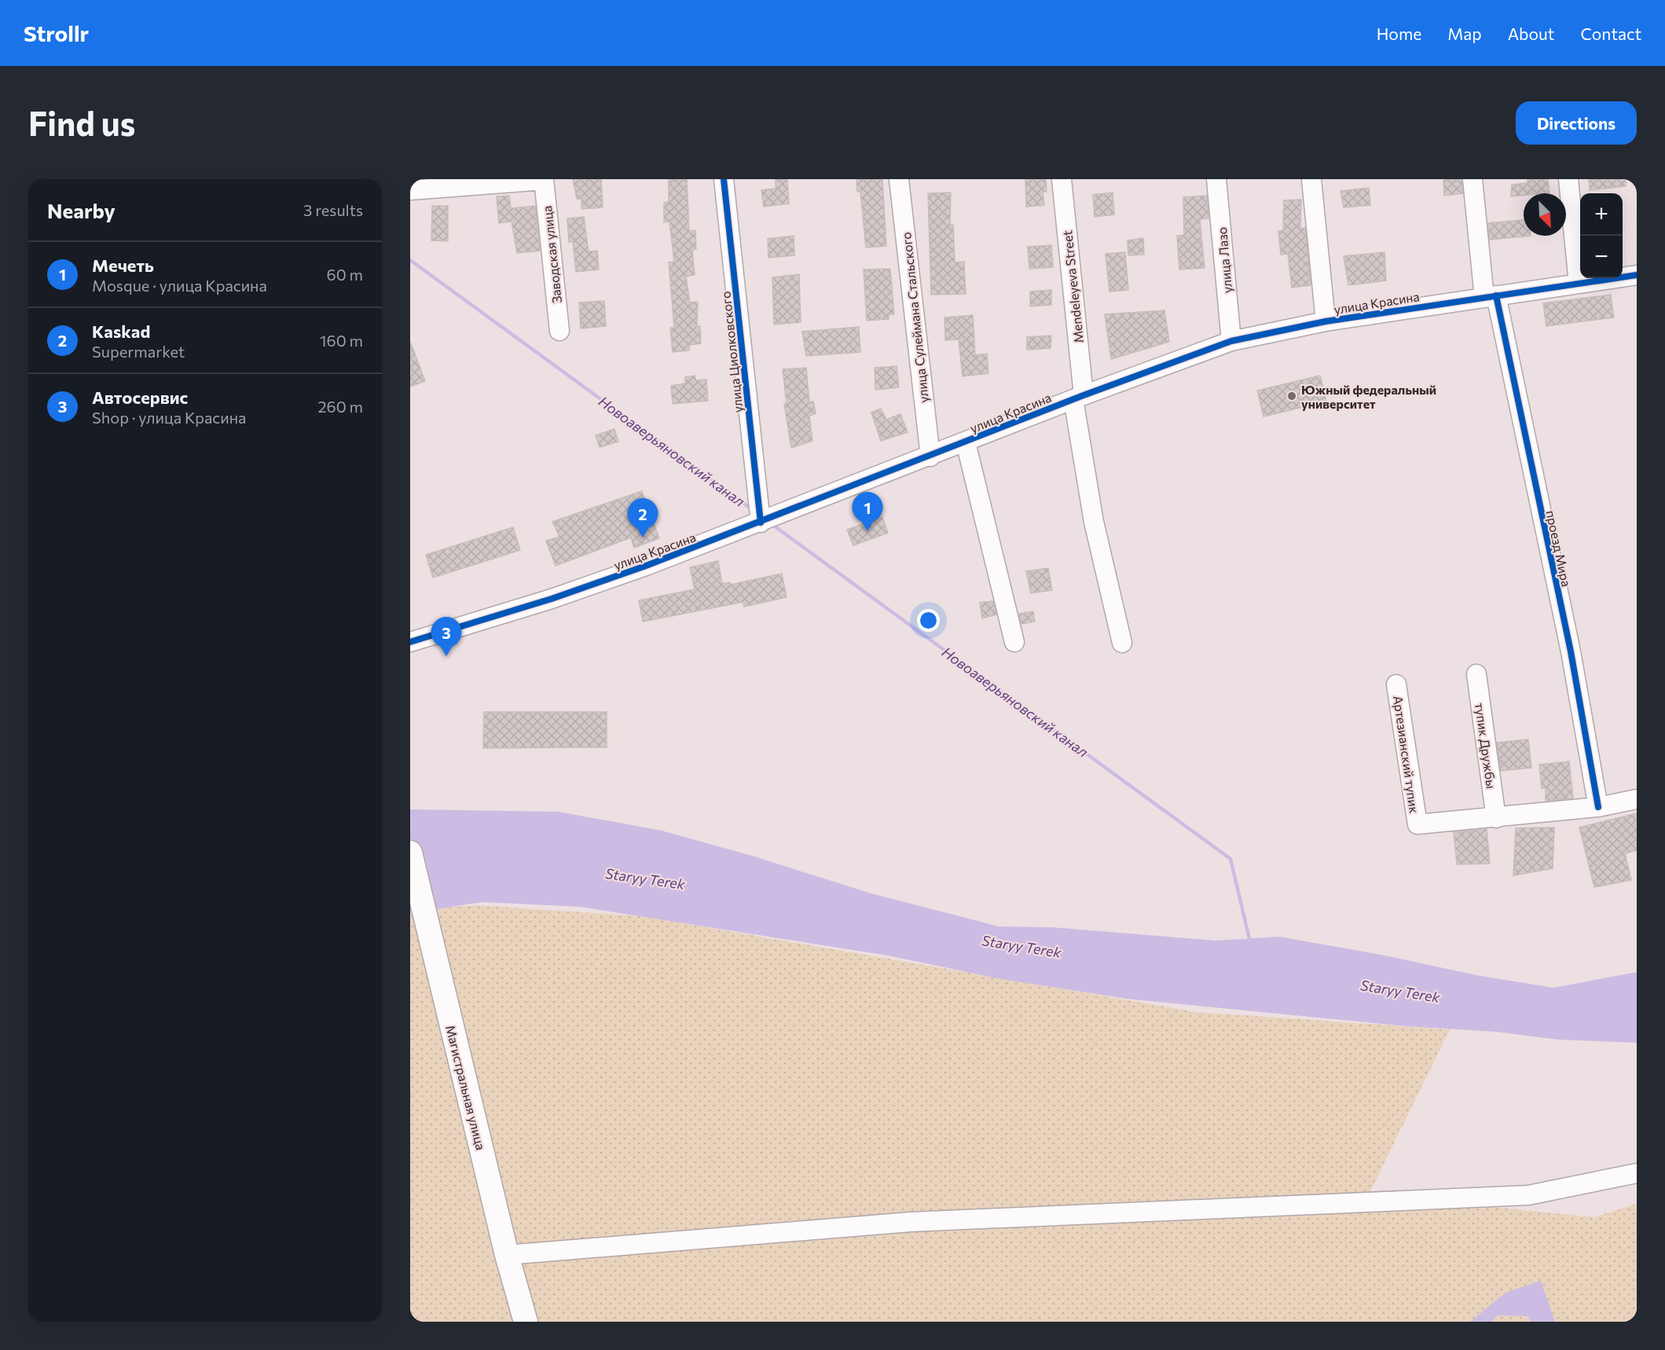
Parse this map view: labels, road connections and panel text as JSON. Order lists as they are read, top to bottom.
{
  "streets": {
    "main road": ["Магистральная улица"],
    "street": [
      "Заводская улица",
      "улица Лазо",
      "Mendeleyeva Street",
      "улица Красина",
      "улица Сулеймана Стальского",
      "улица Циолковского",
      "проезд Мира",
      "тупик Дружбы",
      "Артезианский тупик"
    ]
  },
  "crossings": [
    ["улица Лазо", "улица Красина"],
    ["Mendeleyeva Street", "улица Красина"],
    ["улица Красина", "улица Сулеймана Стальского"],
    ["улица Красина", "улица Циолковского"],
    ["улица Красина", "проезд Мира"],
    ["тупик Дружбы", "Артезианский тупик"]
  ],
  "water": ["Новоаверьяновский канал", "Staryy Terek"],
  "places": ["Южный федеральный университет"],
  "north": "bottom right",
  "page": {
    "header": "Strollr",
    "nav": [
      "Home",
      "Map",
      "About",
      "Contact"
    ],
    "buttons": "Directions",
    "title": "Find us",
    "heading": ["Nearby", "3 results"],
    "map_buttons": ["+", "−"],
    "list": [
      {
        "mark": "1",
        "name": "Мечеть",
        "note": "Mosque · улица Красина",
        "value": "60 m"
      },
      {
        "mark": "2",
        "name": "Kaskad",
        "note": "Supermarket",
        "value": "160 m"
      },
      {
        "mark": "3",
        "name": "Автосервис",
        "note": "Shop · улица Красина",
        "value": "260 m"
      }
    ],
    "pins": ["1", "2", "3"]
  }
}
